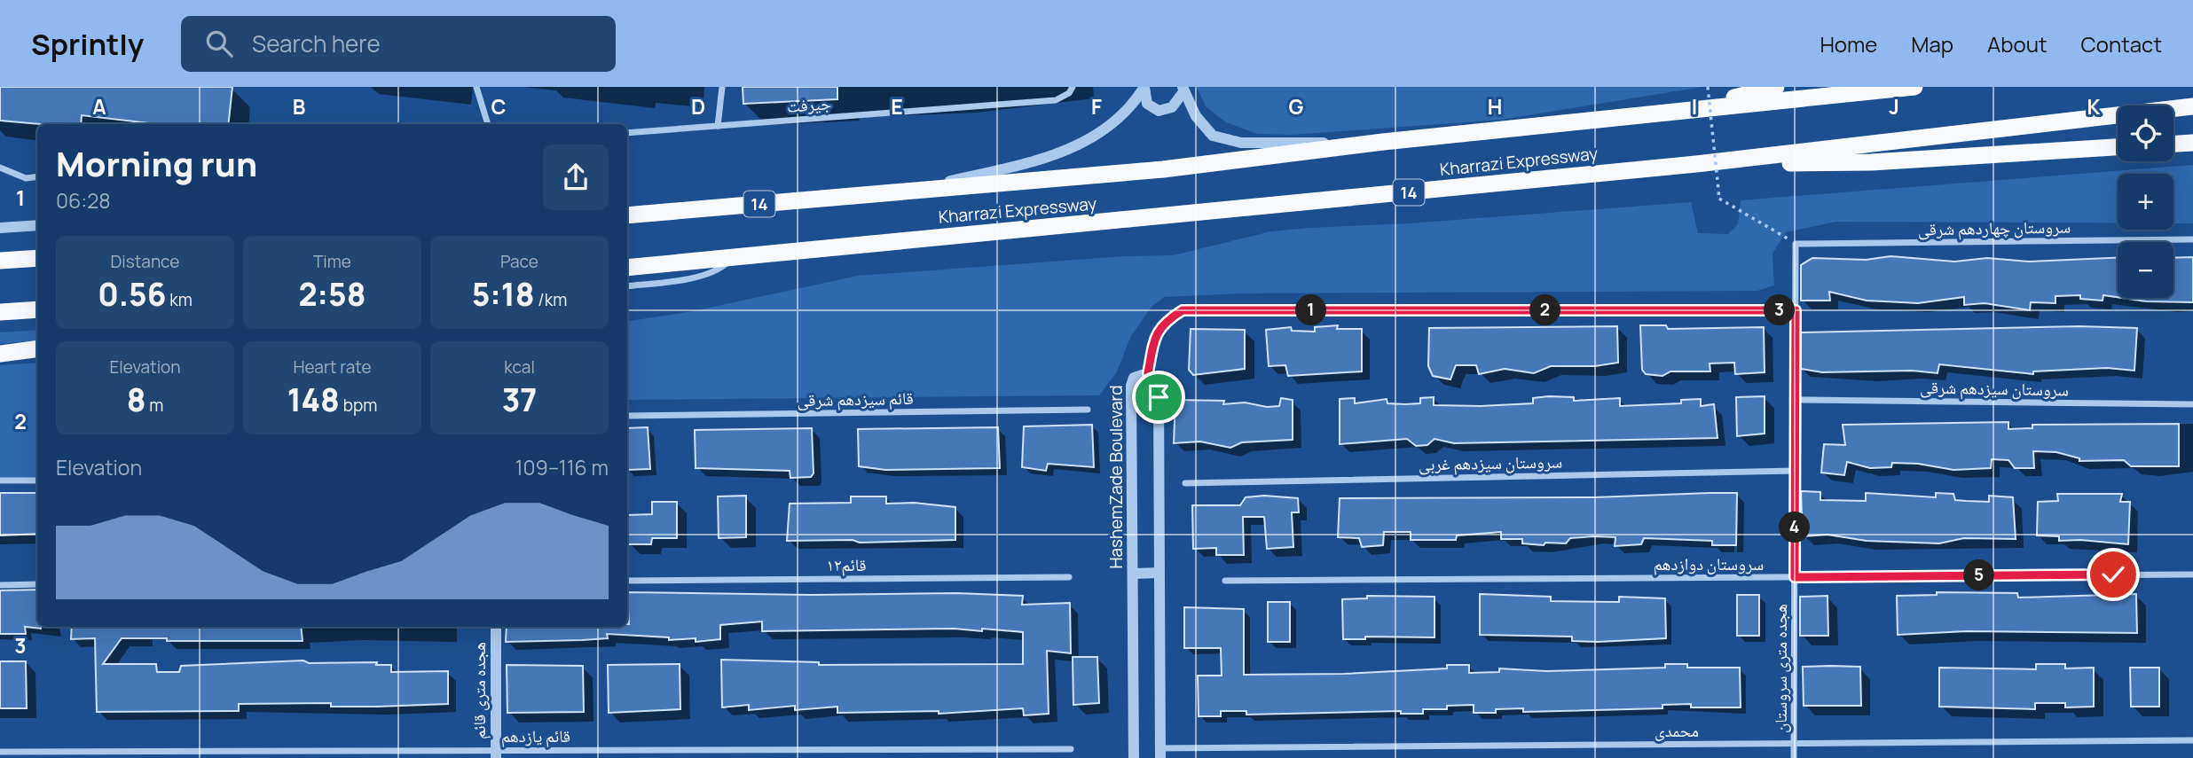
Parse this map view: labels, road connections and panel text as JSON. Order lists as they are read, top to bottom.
{
  "streets": {
    "highway": ["Kharrazi Expressway", "14"],
    "street": [
      "جيرفت",
      "سروستان چهاردهم شرقی",
      "سروستان سیزدهم شرقی",
      "قائم سیزدهم شرقی",
      "سروستان سیزدهم غربی",
      "HashemZade Boulevard",
      "سروستان دوازدهم",
      "قائم۱۲",
      "هجده متری سروستان",
      "هجده متری قائم",
      "محمدی",
      "قائم یازدهم"
    ]
  },
  "crossings": [
    ["سروستان چهاردهم شرقی", "هجده متری سروستان"],
    ["سروستان سیزدهم شرقی", "هجده متری سروستان"],
    ["سروستان سیزدهم غربی", "هجده متری سروستان"],
    ["HashemZade Boulevard", "محمدی"],
    ["سروستان دوازدهم", "هجده متری سروستان"],
    ["هجده متری سروستان", "محمدی"],
    ["هجده متری قائم", "قائم یازدهم"]
  ],
  "page": {
    "header": "Sprintly",
    "search": "Search here",
    "nav": [
      "Home",
      "Map",
      "About",
      "Contact"
    ],
    "map_buttons": ["+", "−"],
    "heading": ["Morning run", "06:28"],
    "stats": [
      ["Distance", "0.56 km"],
      ["Time", "2:58"],
      ["Pace", "5:18 /km"],
      ["Elevation", "8 m"],
      ["Heart rate", "148 bpm"],
      ["kcal", "37"]
    ],
    "pins": [
      "1",
      "2",
      "3",
      "4",
      "5"
    ],
    "chart": ["Elevation", "109–116 m"]
  },
  "grid": {
    "columns": [
      "A",
      "B",
      "C",
      "D",
      "E",
      "F",
      "G",
      "H",
      "I",
      "J",
      "K"
    ],
    "rows": ["1", "2", "3"]
  }
}
